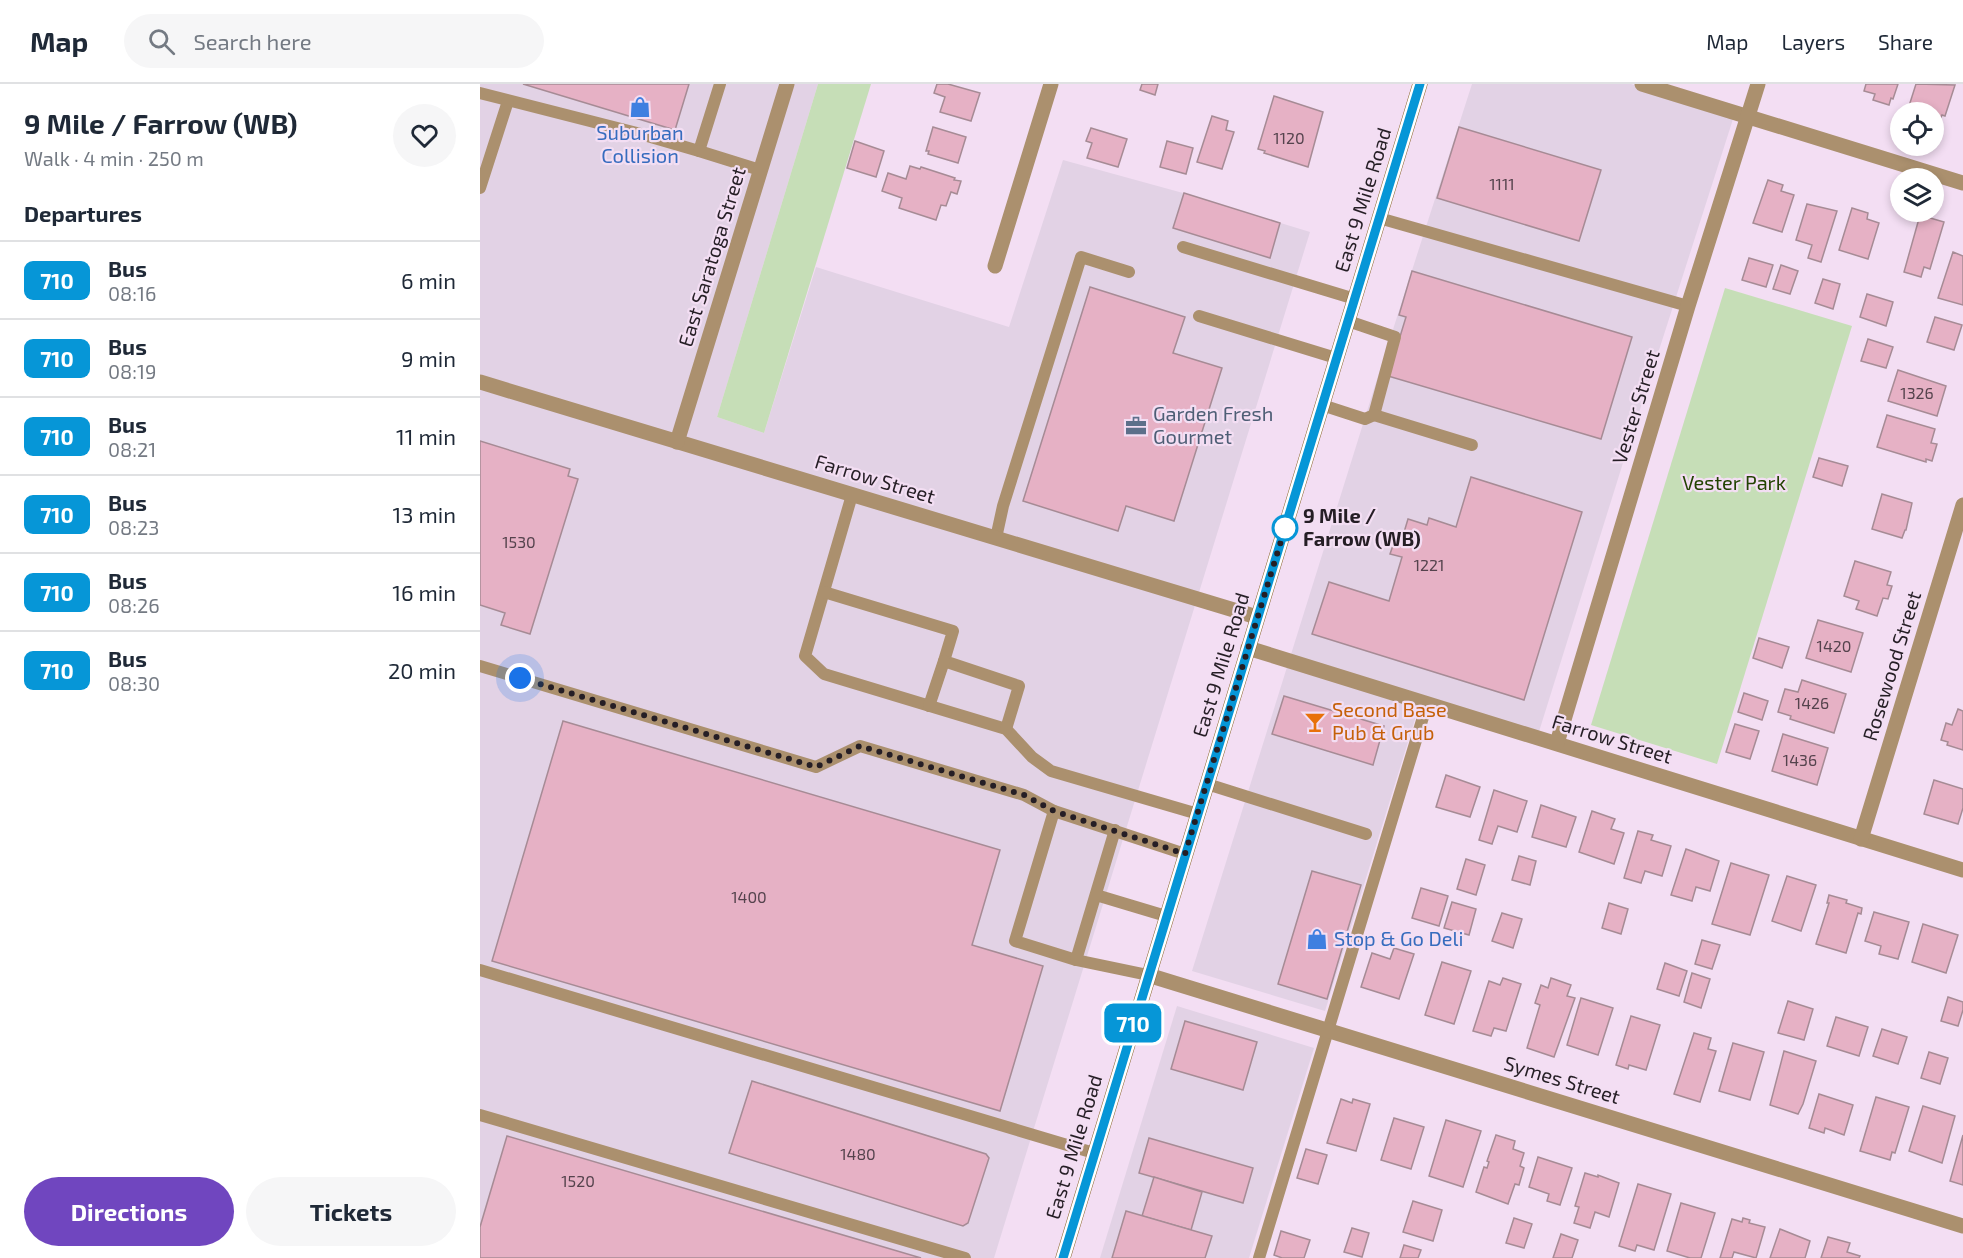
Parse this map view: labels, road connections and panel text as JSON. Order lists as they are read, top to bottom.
{
  "streets": {
    "main road": ["East 9 Mile Road"],
    "street": [
      "East Saratoga Street",
      "Vester Street",
      "Farrow Street",
      "Rosewood Street",
      "Symes Street"
    ]
  },
  "crossings": [
    ["East 9 Mile Road", "Farrow Street"],
    ["East 9 Mile Road", "Symes Street"],
    ["East Saratoga Street", "Farrow Street"],
    ["Vester Street", "Farrow Street"],
    ["Farrow Street", "Rosewood Street"]
  ],
  "parks": ["Vester Park"],
  "places": {
    "shop": ["Suburban Collision", "Stop & Go Deli"],
    "office": ["Garden Fresh Gourmet"],
    "other": ["9 Mile / Farrow (WB)"],
    "bar": ["Second Base Pub & Grub"]
  },
  "lines": ["bus line 710"],
  "house_numbers": [
    "1120",
    "1111",
    "1326",
    "1530",
    "1221",
    "1420",
    "1426",
    "1436",
    "1400",
    "1480",
    "1520"
  ],
  "page": {
    "header": "Map",
    "search": "Search here",
    "nav": ["Map", "Layers", "Share"],
    "heading": [
      ["9 Mile / Farrow (WB)", "Walk · 4 min · 250 m"],
      "Departures"
    ],
    "on_map": "710",
    "list": [
      {
        "mark": "710",
        "name": "Bus",
        "note": "08:16",
        "value": "6 min"
      },
      {
        "mark": "710",
        "name": "Bus",
        "note": "08:19",
        "value": "9 min"
      },
      {
        "mark": "710",
        "name": "Bus",
        "note": "08:21",
        "value": "11 min"
      },
      {
        "mark": "710",
        "name": "Bus",
        "note": "08:23",
        "value": "13 min"
      },
      {
        "mark": "710",
        "name": "Bus",
        "note": "08:26",
        "value": "16 min"
      },
      {
        "mark": "710",
        "name": "Bus",
        "note": "08:30",
        "value": "20 min"
      }
    ],
    "buttons": ["Directions", "Tickets"]
  }
}
